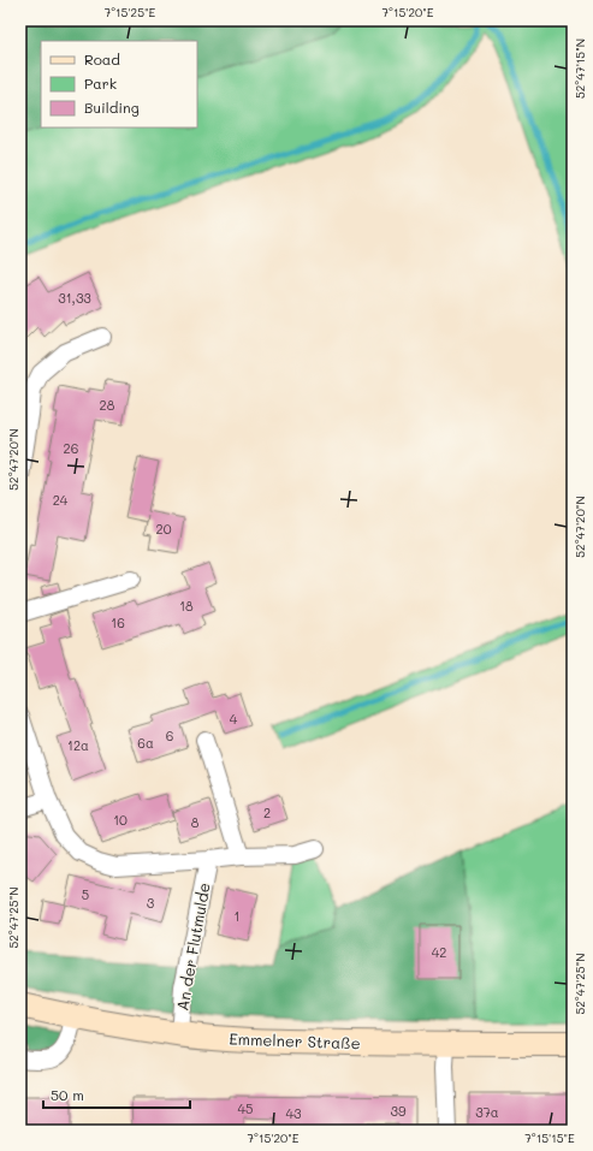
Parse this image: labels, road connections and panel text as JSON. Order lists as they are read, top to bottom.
{
  "streets": {
    "street": ["An der Flutmulde", "Emmelner Straße"]
  },
  "crossings": [
    ["An der Flutmulde", "Emmelner Straße"]
  ],
  "house_numbers": [
    "31,33",
    "28",
    "26",
    "24",
    "20",
    "18",
    "16",
    "4",
    "6",
    "6a",
    "12a",
    "2",
    "10",
    "8",
    "5",
    "3",
    "1",
    "42",
    "45",
    "39",
    "37a",
    "43"
  ],
  "legend": ["Road", "Park", "Building"],
  "scale_bar": "50 m",
  "coordinates": [
    "7°15'25\"E",
    "7°15'20\"E",
    "52°47'15\"N",
    "52°47'20\"N",
    "52°47'25\"N",
    "7°15'15\"E"
  ]
}
